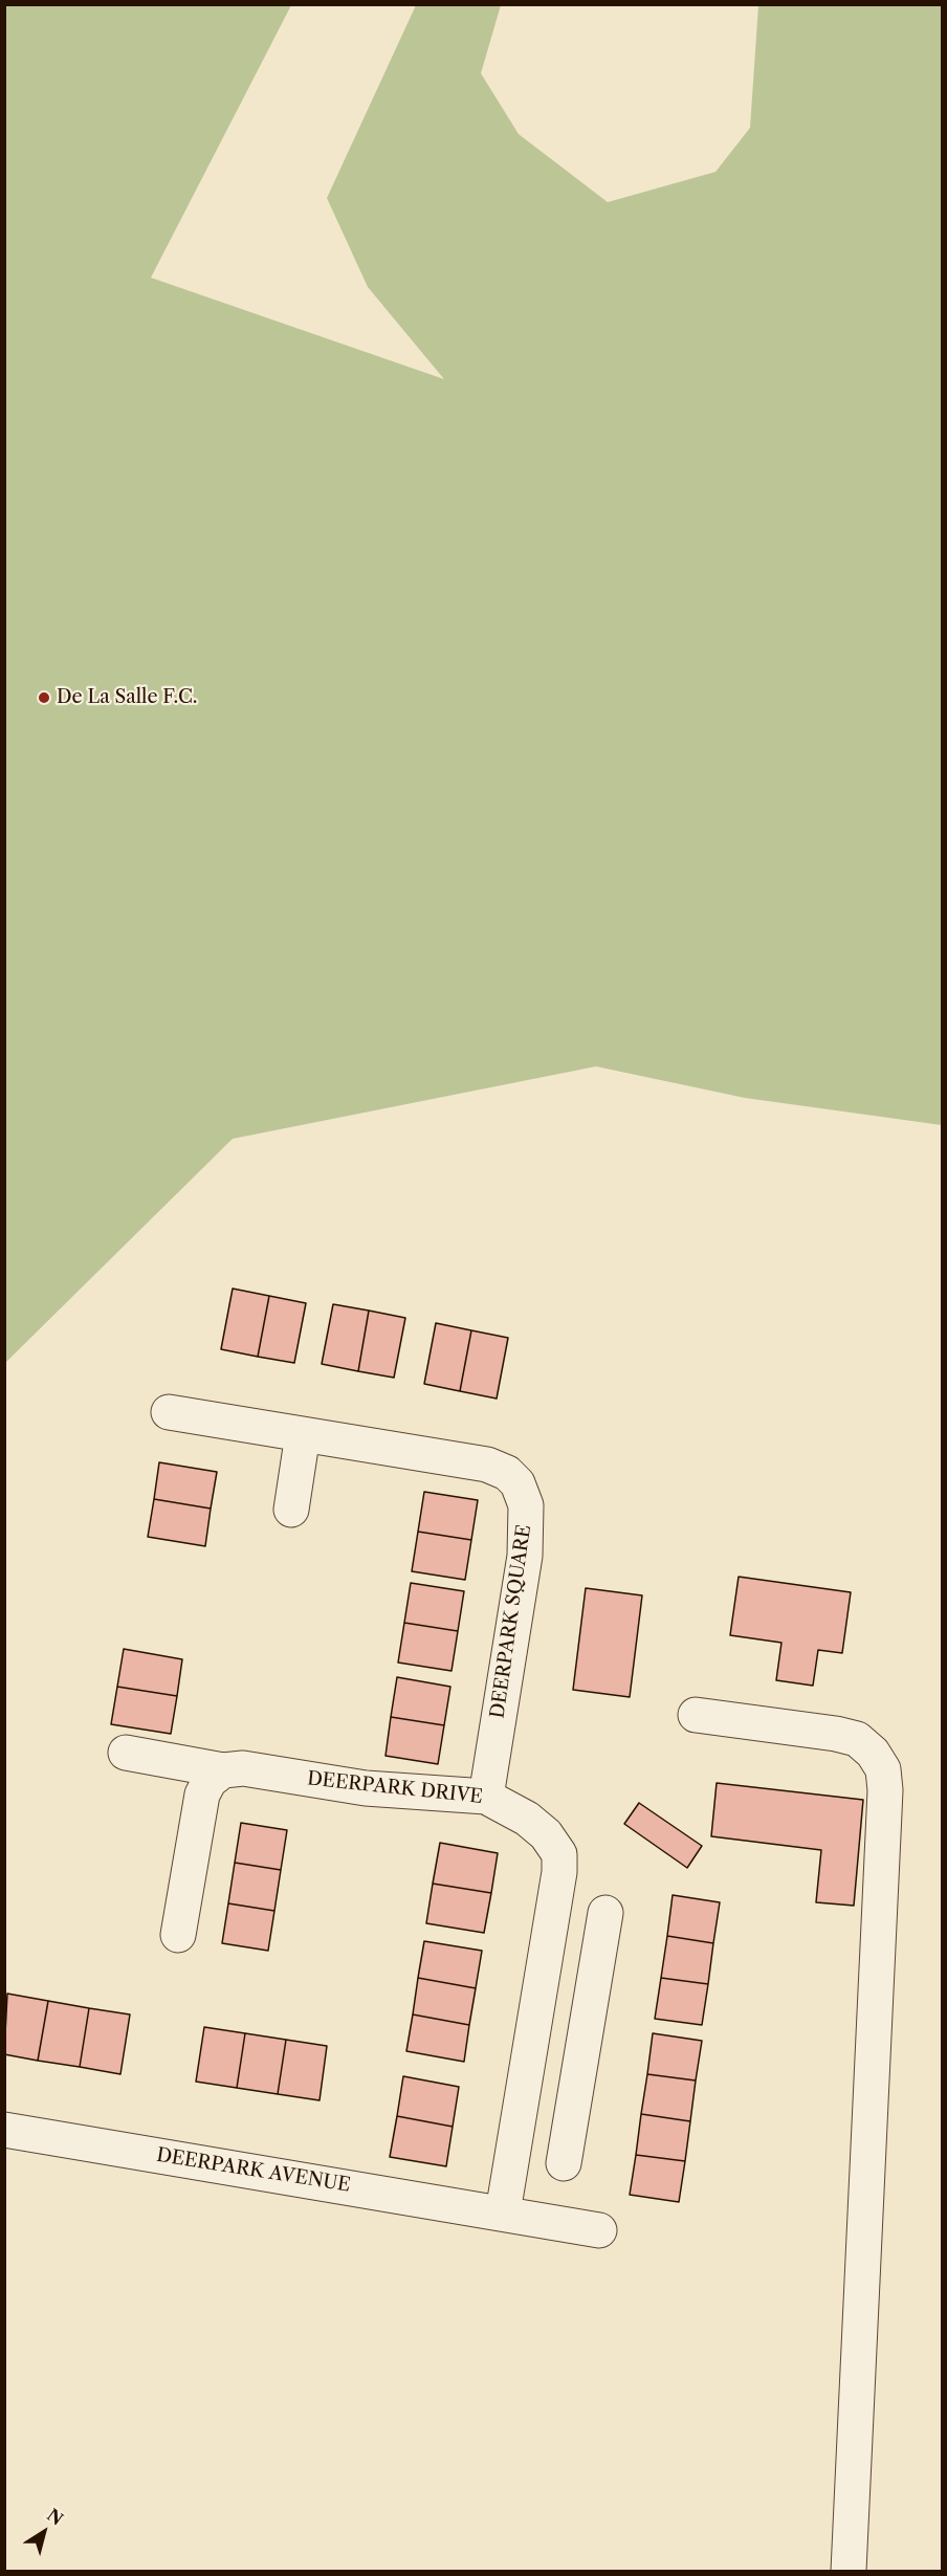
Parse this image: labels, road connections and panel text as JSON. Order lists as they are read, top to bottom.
{
  "streets": {
    "street": ["DEERPARK SQUARE", "DEERPARK DRIVE", "DEERPARK AVENUE"]
  },
  "crossings": [
    ["DEERPARK SQUARE", "DEERPARK DRIVE"],
    ["DEERPARK DRIVE", "DEERPARK AVENUE"]
  ],
  "places": ["De La Salle F.C."],
  "north": "top right"
}
